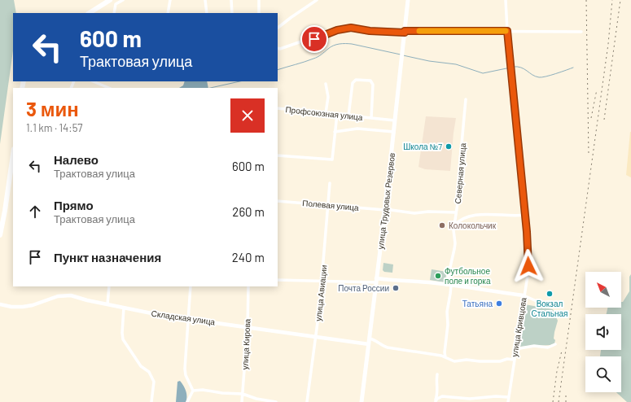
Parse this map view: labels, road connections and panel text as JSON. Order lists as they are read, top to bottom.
{
  "streets": {
    "main road": ["улица Трудовых Резервов"],
    "street": [
      "Профсоюзная улица",
      "Северная улица",
      "Полевая улица",
      "улица Авиации",
      "Складская улица",
      "улица Кривцова",
      "улица Кирова"
    ]
  },
  "crossings": [
    ["Профсоюзная улица", "улица Трудовых Резервов"],
    ["Северная улица", "Полевая улица"],
    ["улица Трудовых Резервов", "Полевая улица"],
    ["улица Трудовых Резервов", "Складская улица"],
    ["Полевая улица", "улица Авиации"],
    ["улица Авиации", "Складская улица"],
    ["Складская улица", "улица Кирова"]
  ],
  "places": [
    "Школа №7",
    "Колокольчик",
    "Футбольное поле и горка",
    "Почта России",
    "Вокзал Стальная",
    "Татьяна"
  ],
  "north": "top left",
  "page": {
    "turn": ["600 m", "Трактовая улица"],
    "heading": ["3 мин", "1.1 km · 14:57"],
    "list": [
      {
        "name": "Налево",
        "note": "Трактовая улица",
        "value": "600 m"
      },
      {
        "name": "Прямо",
        "note": "Трактовая улица",
        "value": "260 m"
      },
      {
        "name": "Пункт назначения",
        "value": "240 m"
      }
    ]
  }
}
